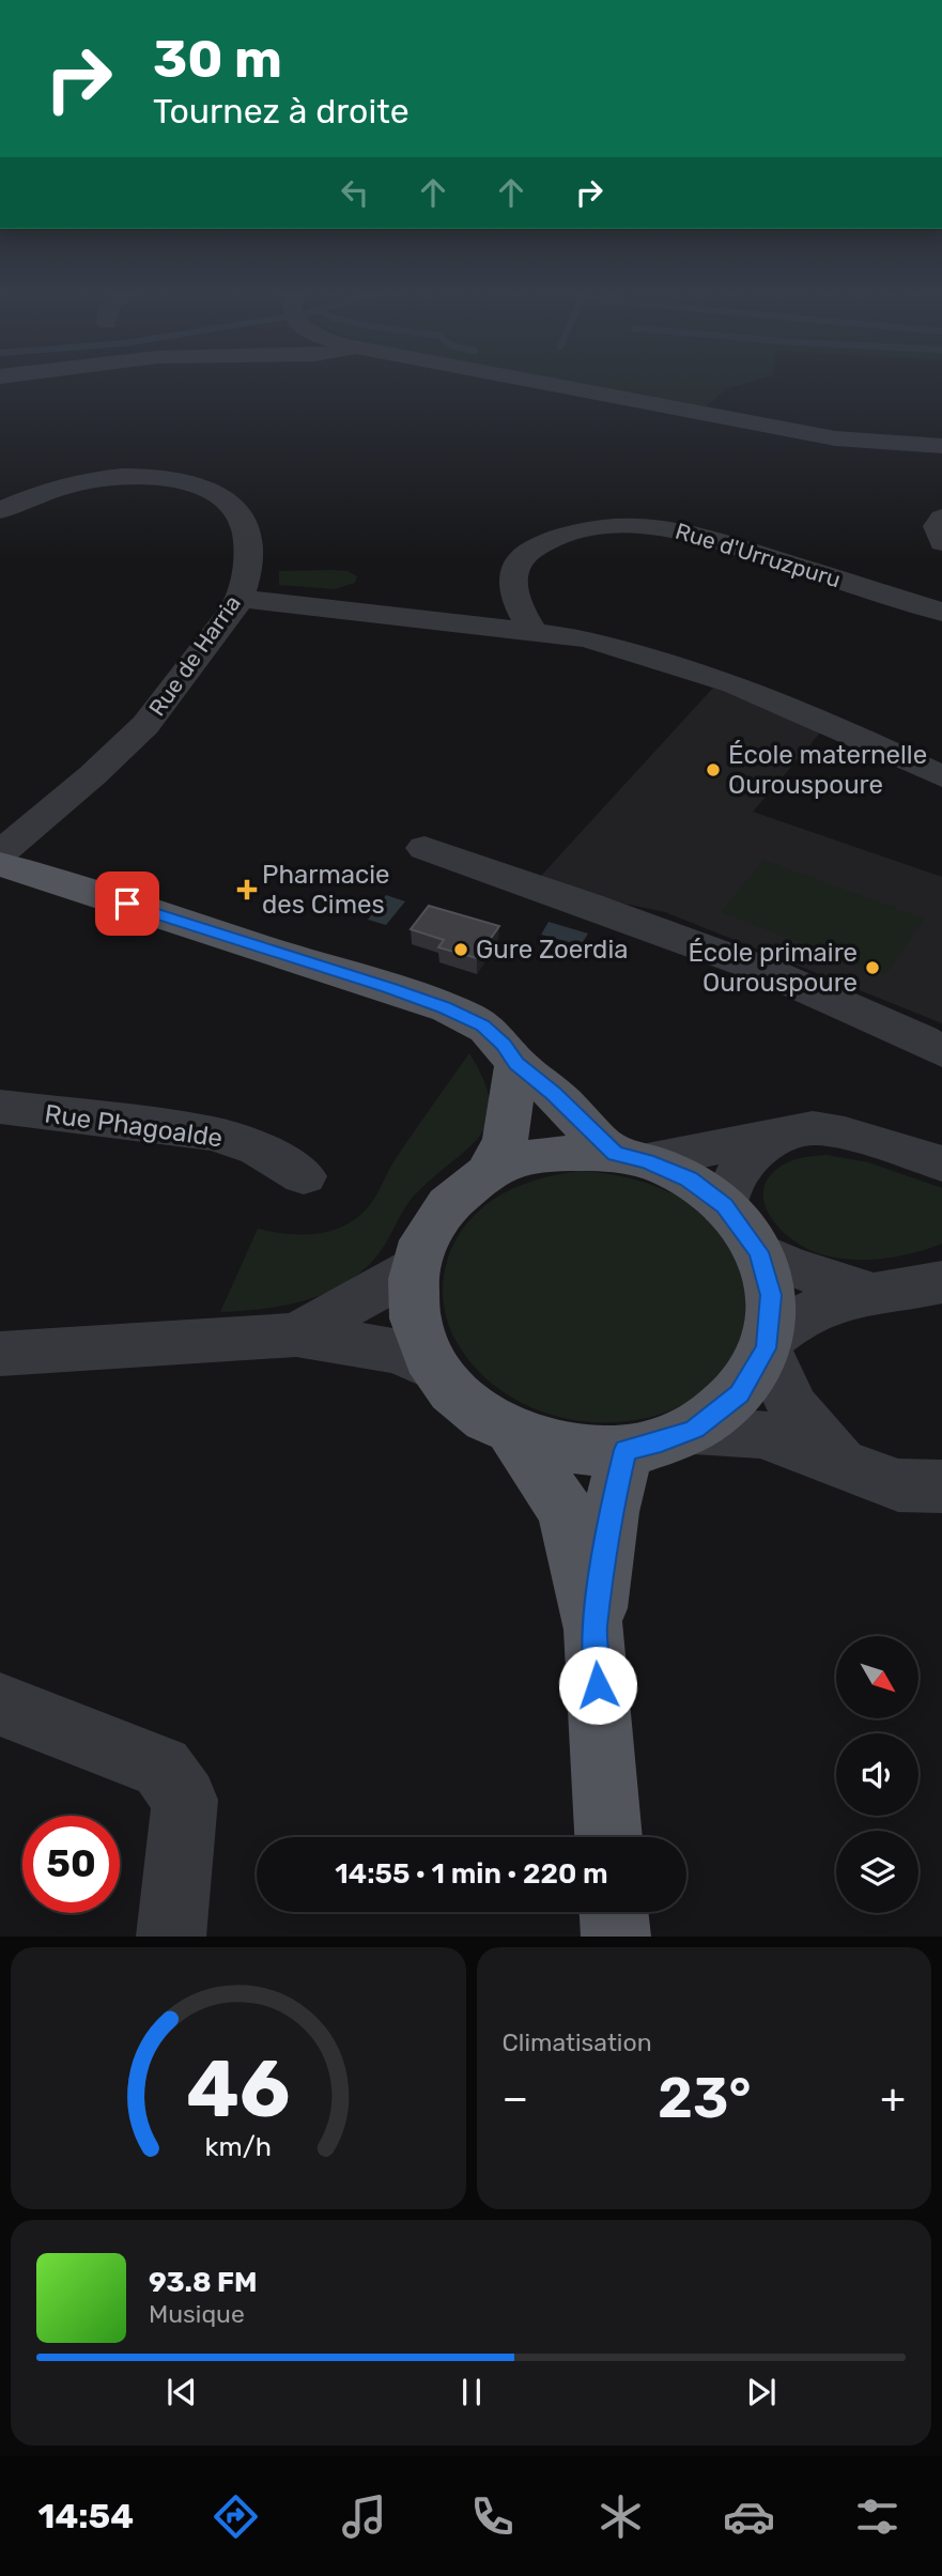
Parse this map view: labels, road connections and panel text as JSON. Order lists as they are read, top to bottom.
{
  "streets": {
    "street": ["Rue d'Urruzpuru", "Rue de Harria", "Rue Phagoalde"]
  },
  "places": {
    "other": ["École maternelle Ourouspoure", "Gure Zoerdia", "École primaire Ourouspoure"],
    "health": ["Pharmacie des Cimes"]
  },
  "north": "bottom right",
  "page": {
    "turn": ["30 m", "Tournez à droite"],
    "limit": "50",
    "trip": "14:55 · 1 min · 220 m",
    "tile": "Climatisation",
    "heat": ["−", "23°", "+"],
    "song": ["93.8 FM", "Musique"],
    "tabs": "14:54",
    "gauge": ["46", "km/h"]
  }
}
